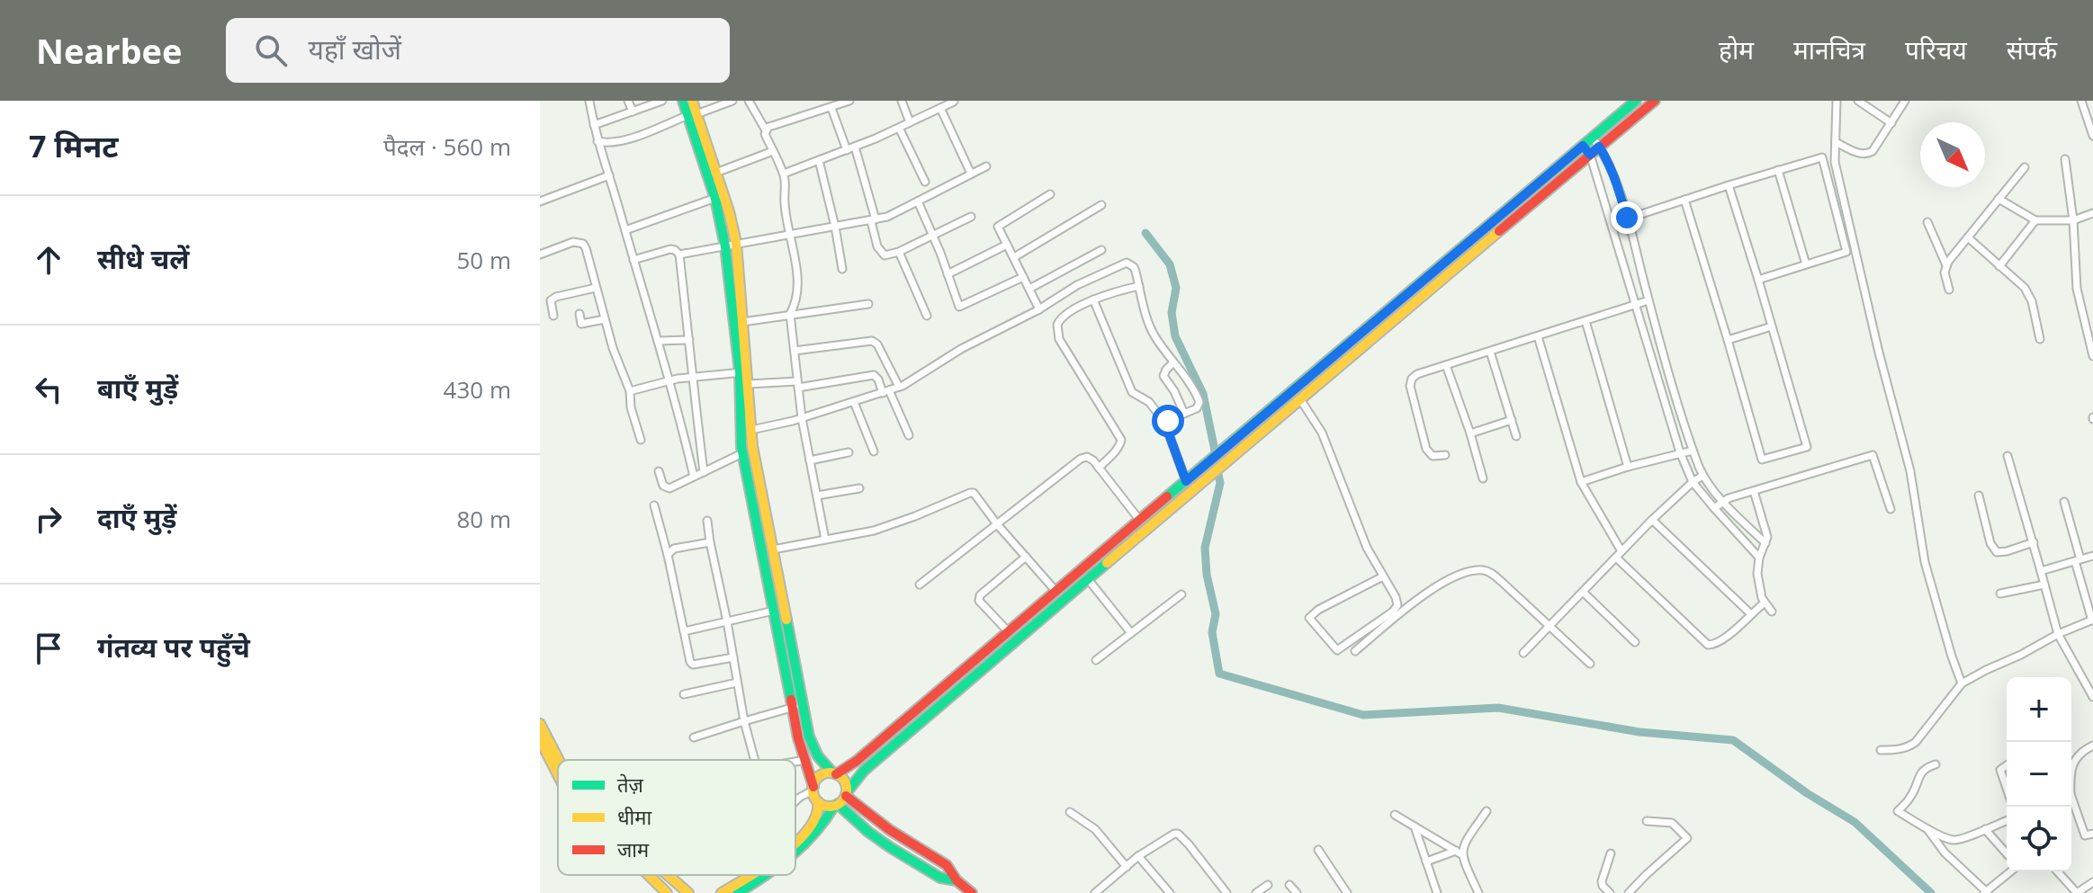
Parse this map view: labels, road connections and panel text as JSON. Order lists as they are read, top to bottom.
{
  "legend": ["तेज़", "धीमा", "जाम"],
  "north": "bottom right",
  "page": {
    "header": "Nearbee",
    "search": "यहाँ खोजें",
    "nav": [
      "होम",
      "मानचित्र",
      "परिचय",
      "संपर्क"
    ],
    "heading": ["7 मिनट", "पैदल · 560 m"],
    "list": [
      ["सीधे चलें", "50 m"],
      ["बाएँ मुड़ें", "430 m"],
      ["दाएँ मुड़ें", "80 m"],
      "गंतव्य पर पहुँचे"
    ],
    "map_buttons": ["+", "−"]
  }
}
